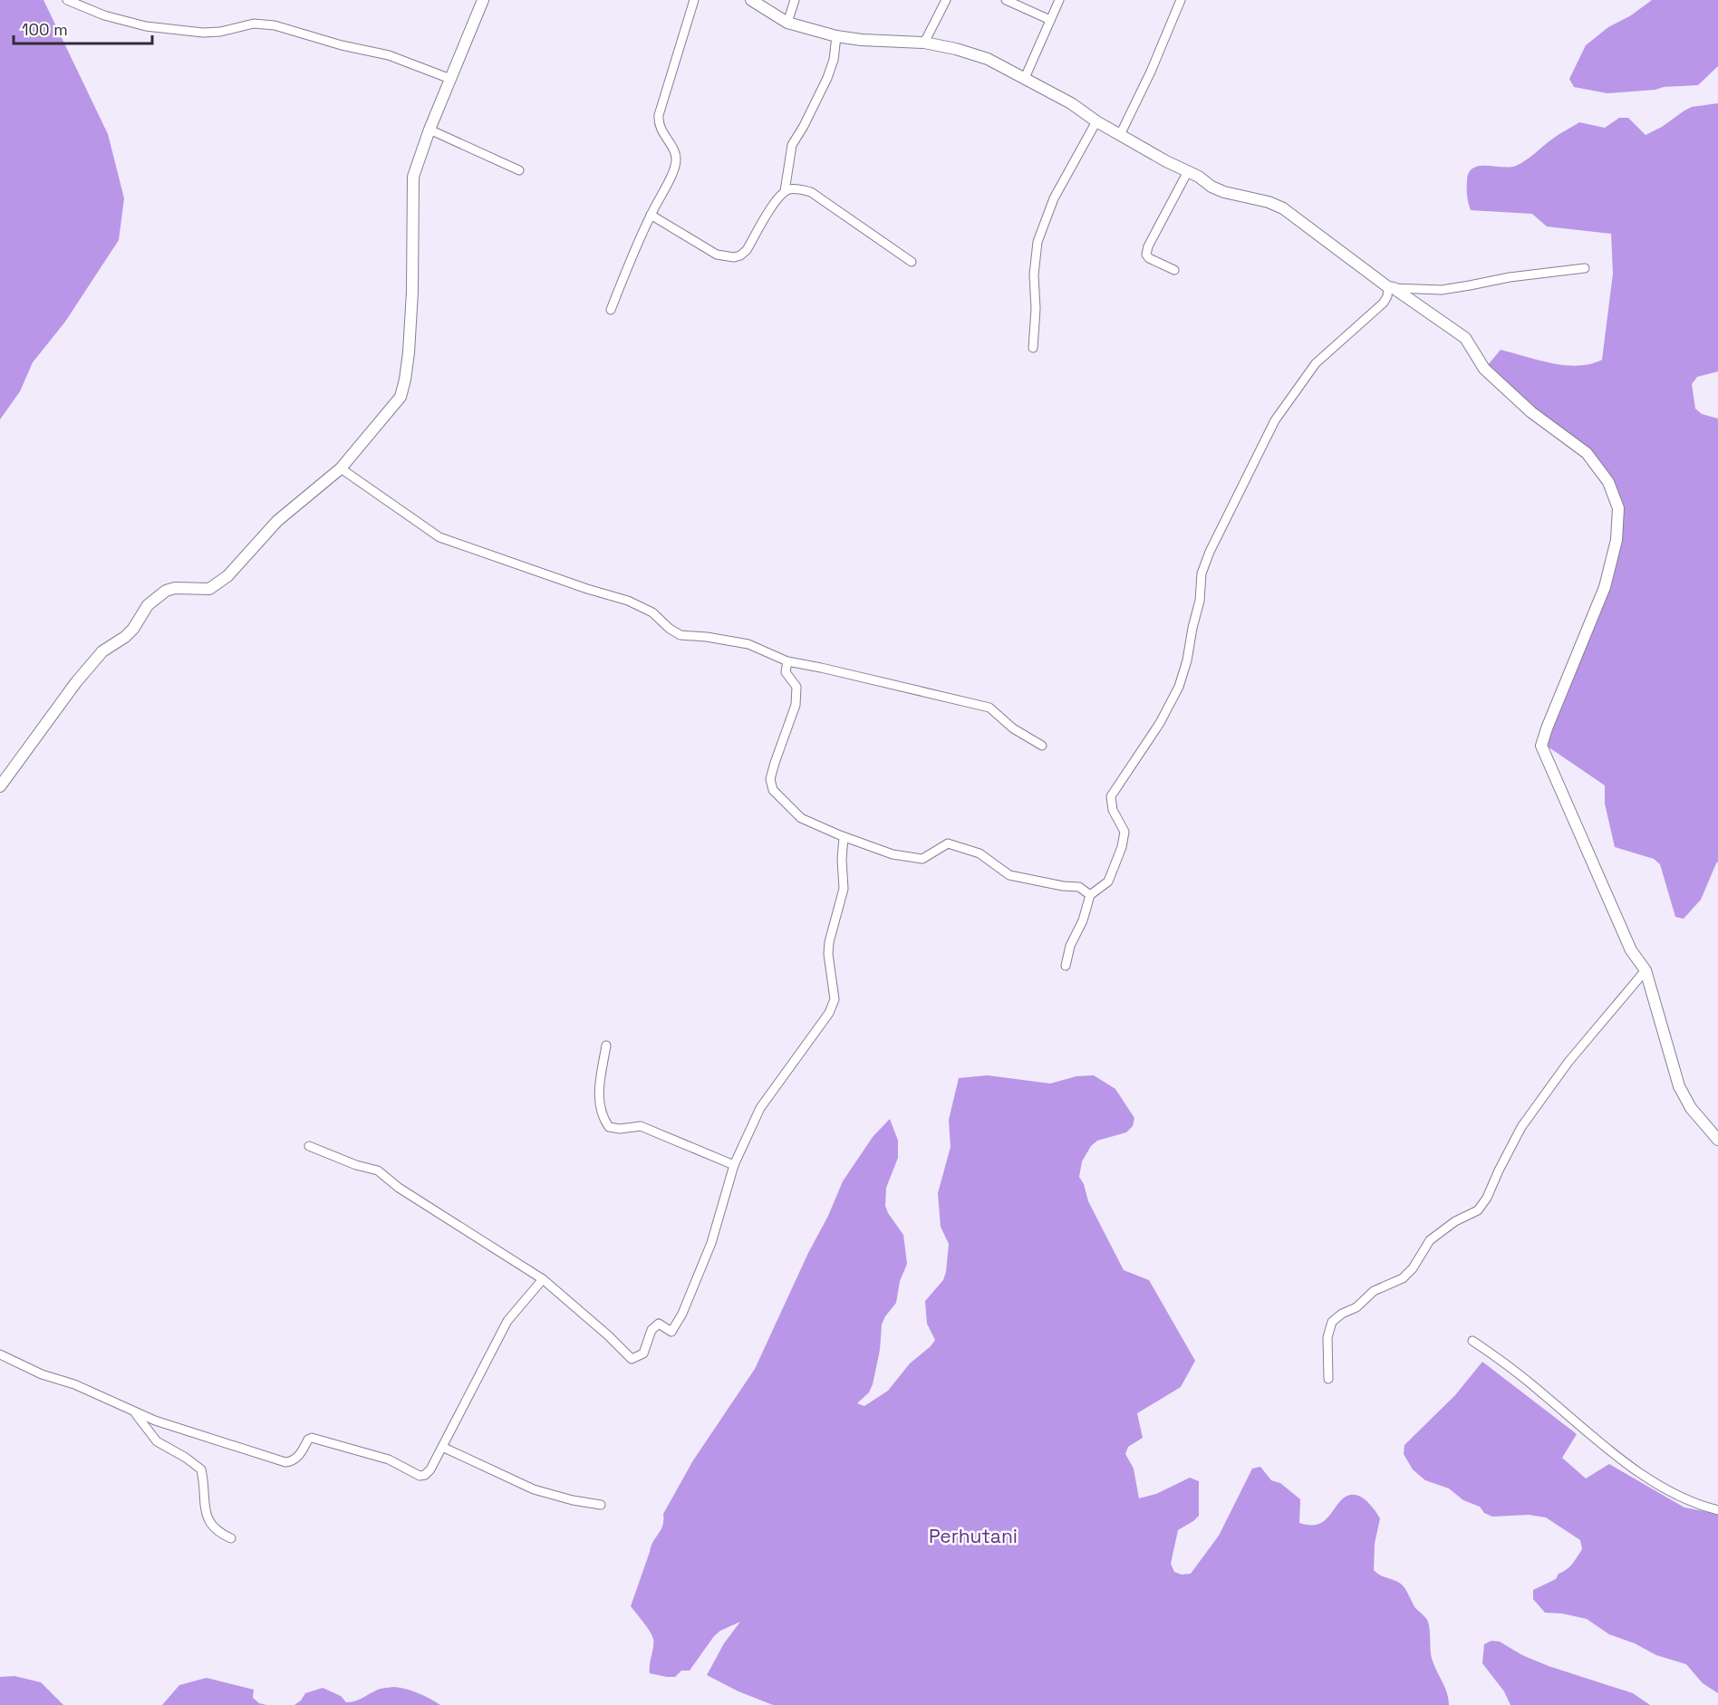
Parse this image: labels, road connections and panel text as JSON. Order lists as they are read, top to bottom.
{
  "parks": ["Perhutani"],
  "scale_bar": "100 m"
}
